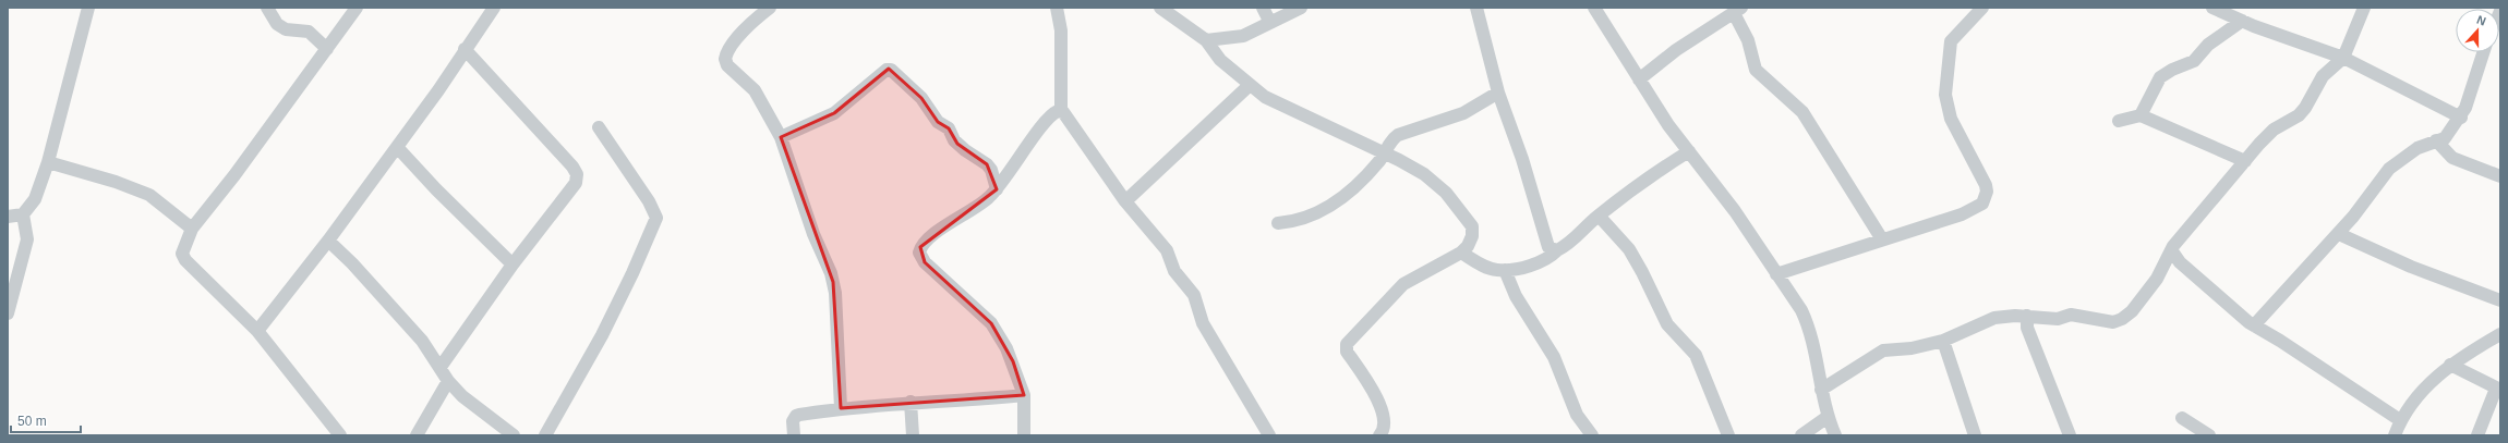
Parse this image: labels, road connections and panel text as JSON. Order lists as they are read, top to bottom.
{
  "scale_bar": "50 m",
  "north": "top"
}
